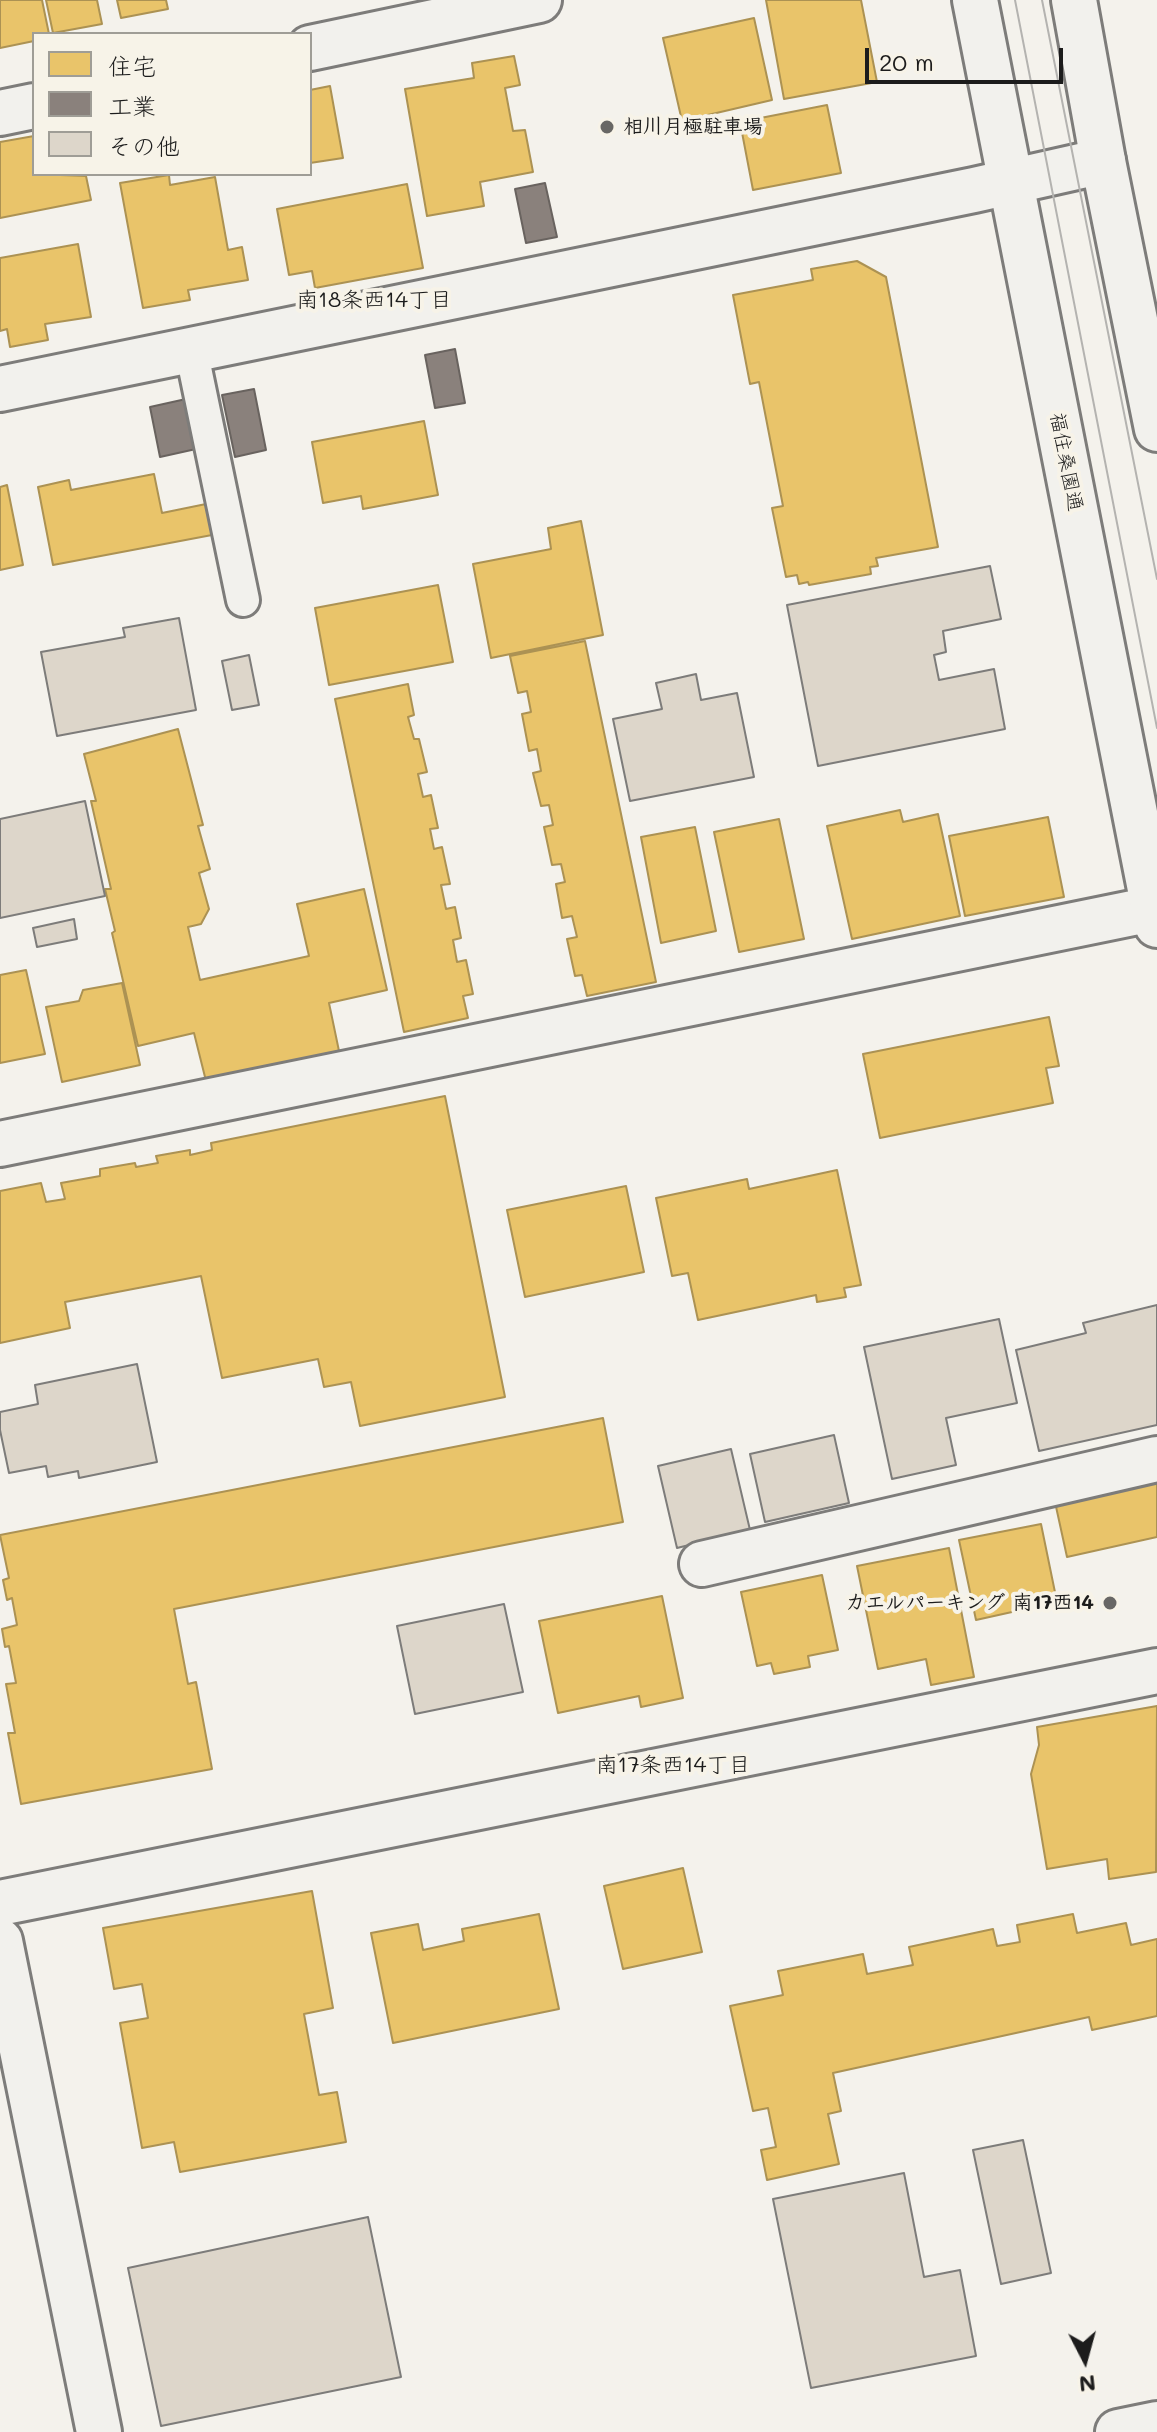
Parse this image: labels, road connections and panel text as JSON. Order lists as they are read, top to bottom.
{
  "streets": {
    "street": ["福住桑園通"]
  },
  "districts": ["南18条西14丁目", "南17条西14丁目"],
  "places": ["相川月極駐車場", "カエルパーキング 南17西14"],
  "legend": ["住宅", "工業", "その他"],
  "scale_bar": "20 m",
  "north": "bottom"
}
